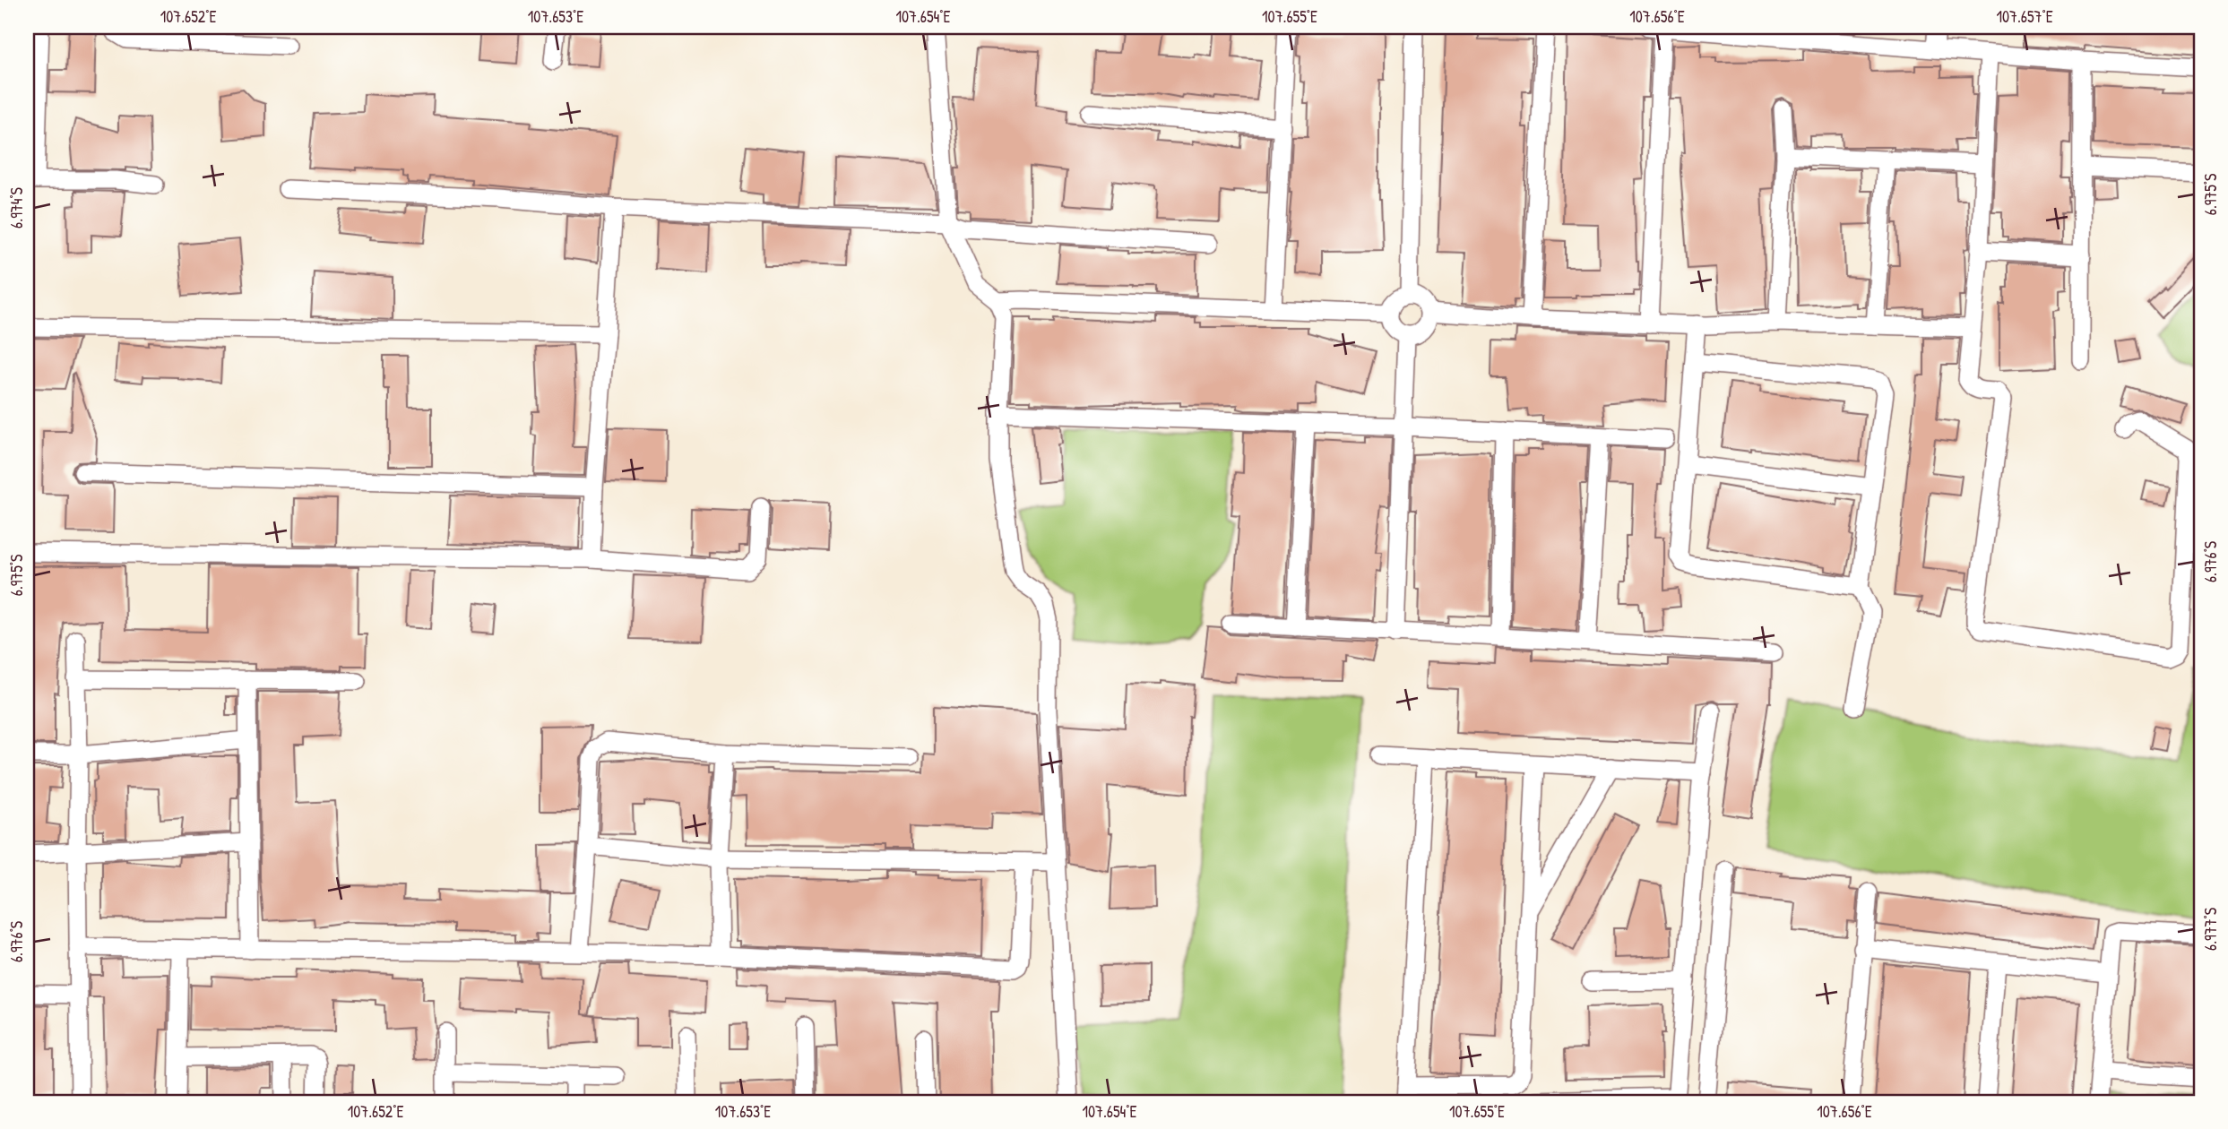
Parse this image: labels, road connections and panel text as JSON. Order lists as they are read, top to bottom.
{
  "coordinates": [
    "107.652°E",
    "107.653°E",
    "107.654°E",
    "107.655°E",
    "107.656°E",
    "107.657°E",
    "6.975°S",
    "6.974°S",
    "6.976°S",
    "6.977°S"
  ]
}
